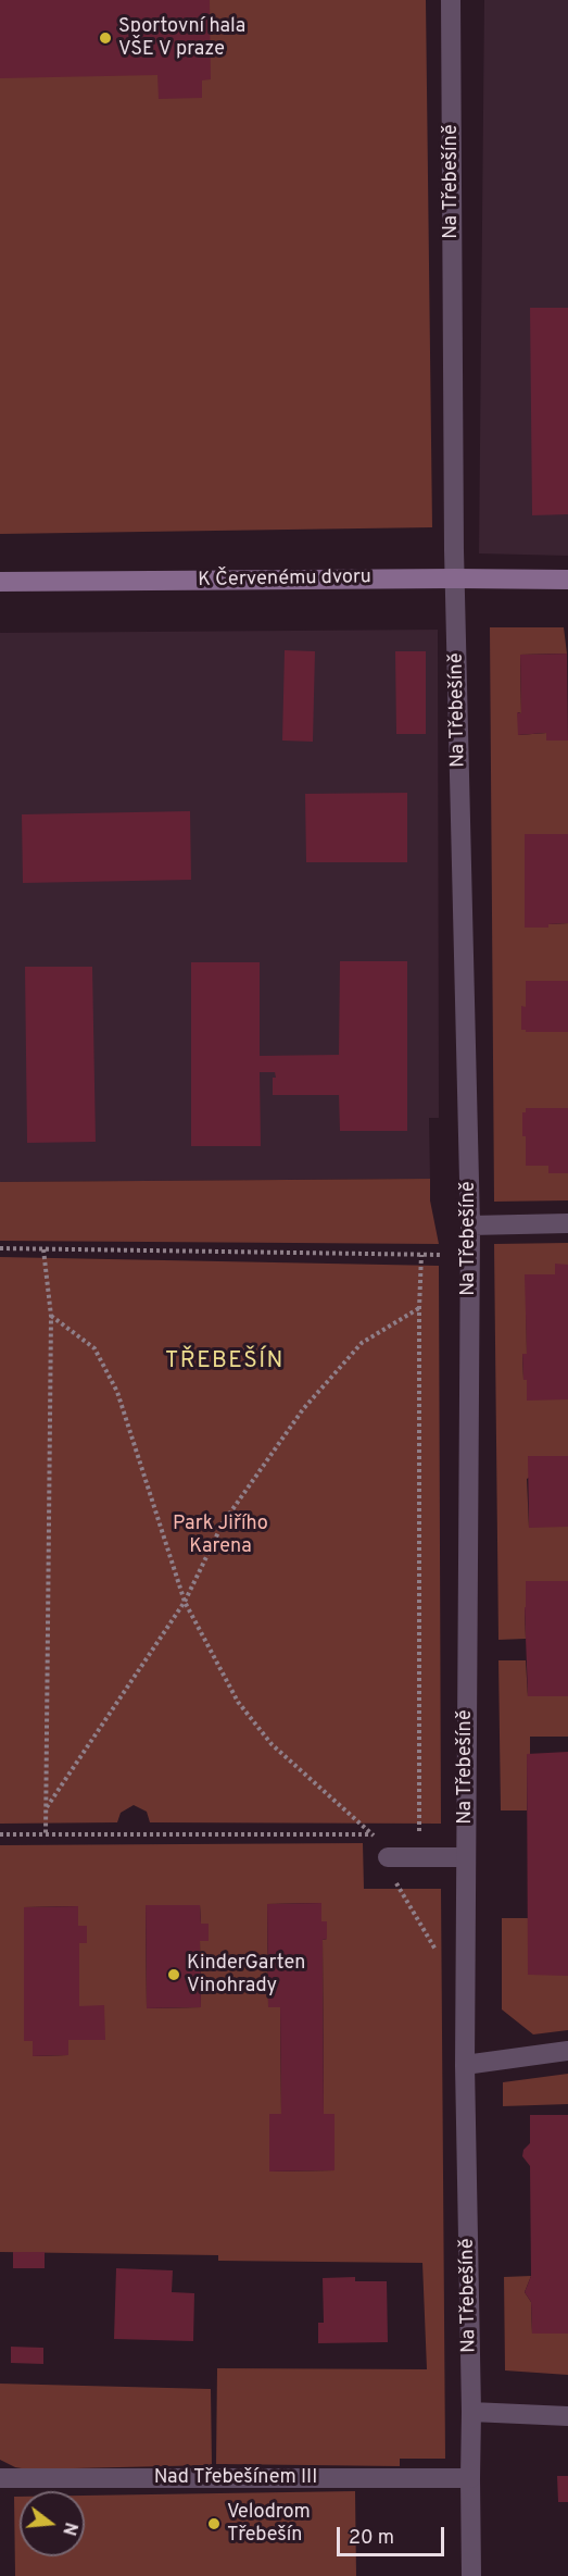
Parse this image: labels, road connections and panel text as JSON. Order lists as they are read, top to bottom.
{
  "streets": {
    "street": ["Na Třebešíně", "K Červenému dvoru", "Nad Třebešínem III"]
  },
  "crossings": [
    ["Na Třebešíně", "K Červenému dvoru"],
    ["Na Třebešíně", "Nad Třebešínem III"]
  ],
  "districts": ["TŘEBEŠÍN"],
  "parks": ["Park Jiřího Karena"],
  "places": ["Sportovní hala VŠE V praze", "KinderGarten Vinohrady", "Velodrom Třebešín"],
  "scale_bar": "20 m",
  "north": "right"
}
